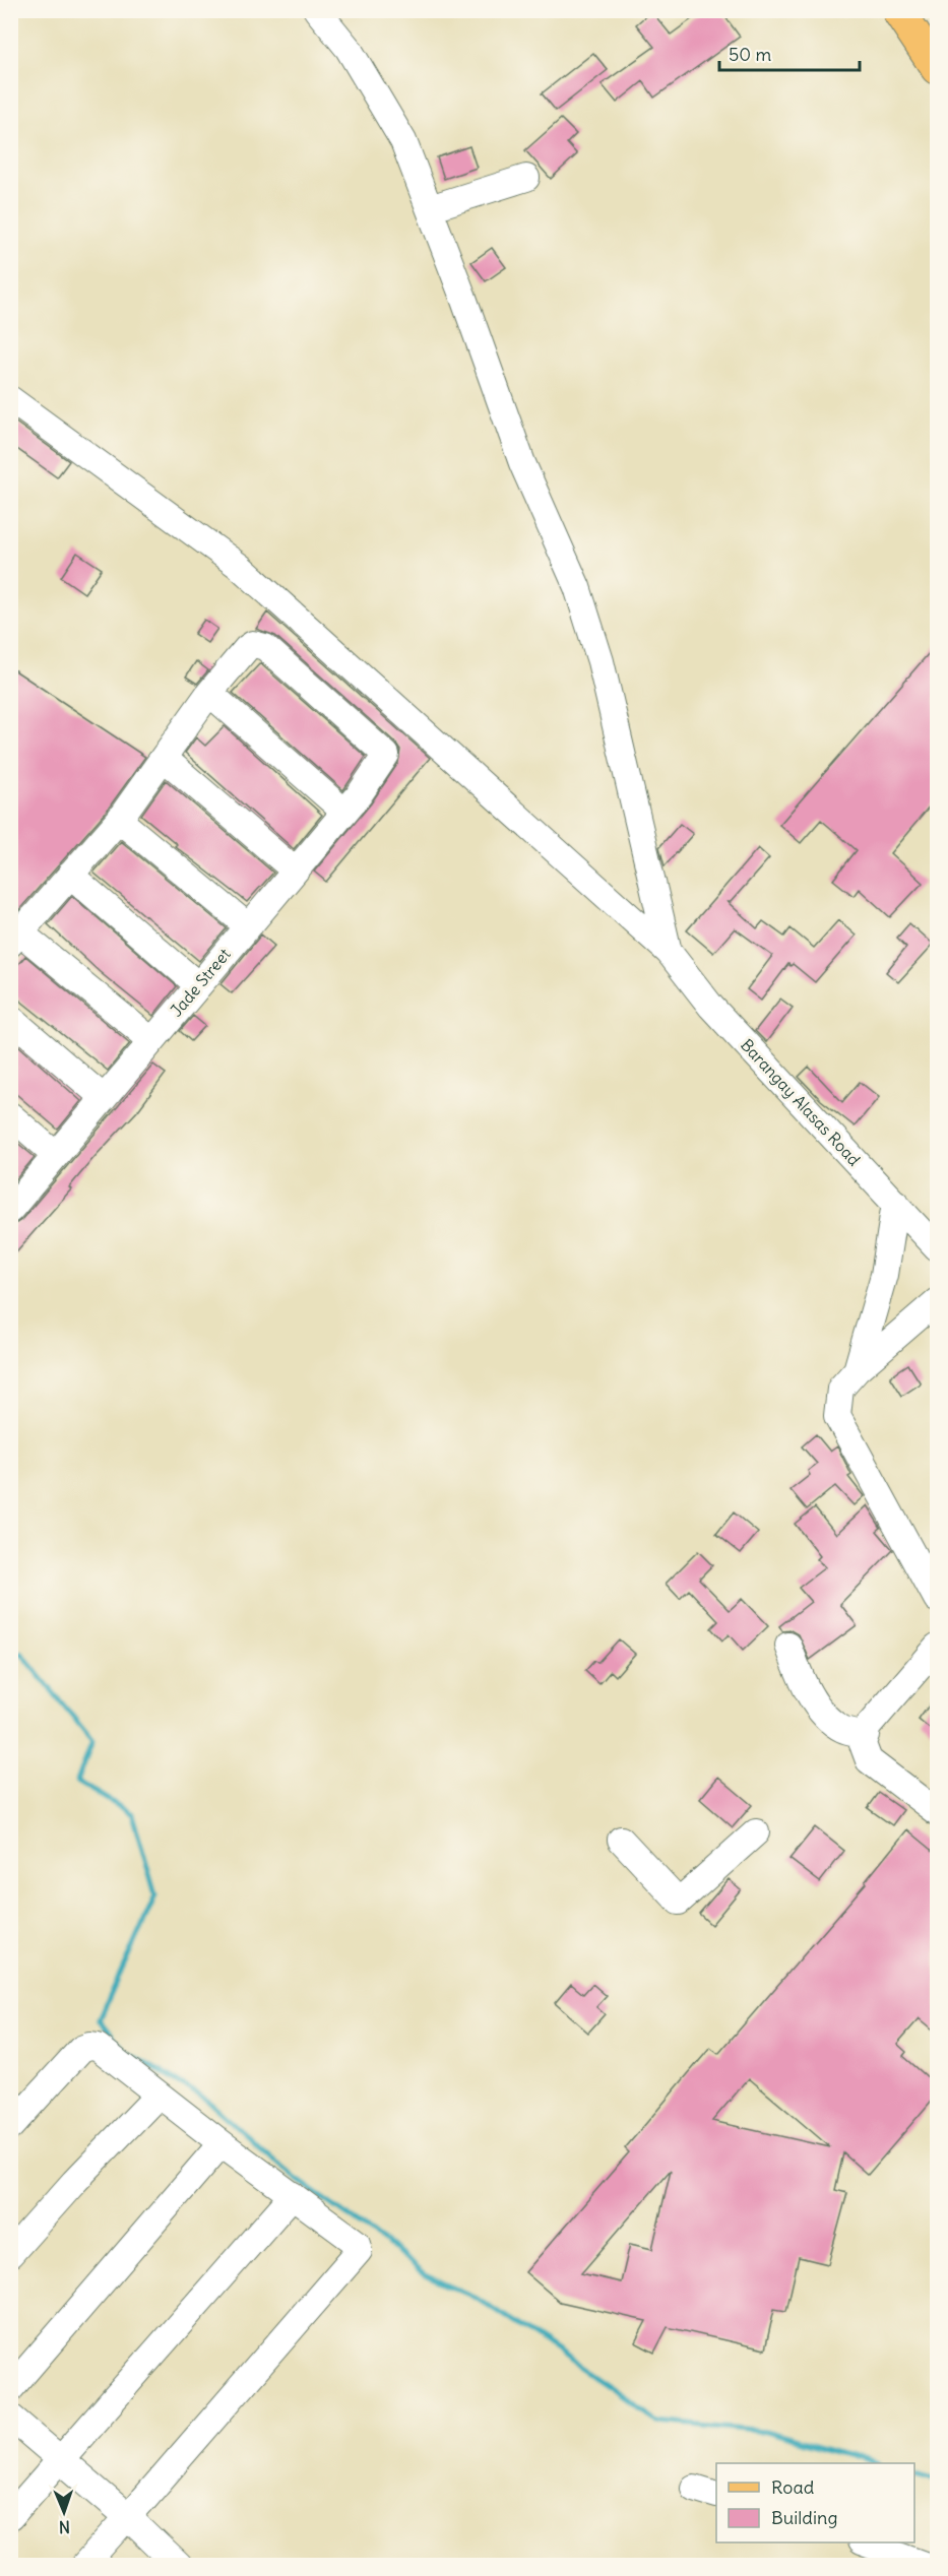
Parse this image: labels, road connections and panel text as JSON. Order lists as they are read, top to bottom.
{
  "streets": {
    "street": ["Jade Street", "Barangay Alasas Road"]
  },
  "legend": ["Road", "Building"],
  "scale_bar": "50 m",
  "north": "bottom"
}
